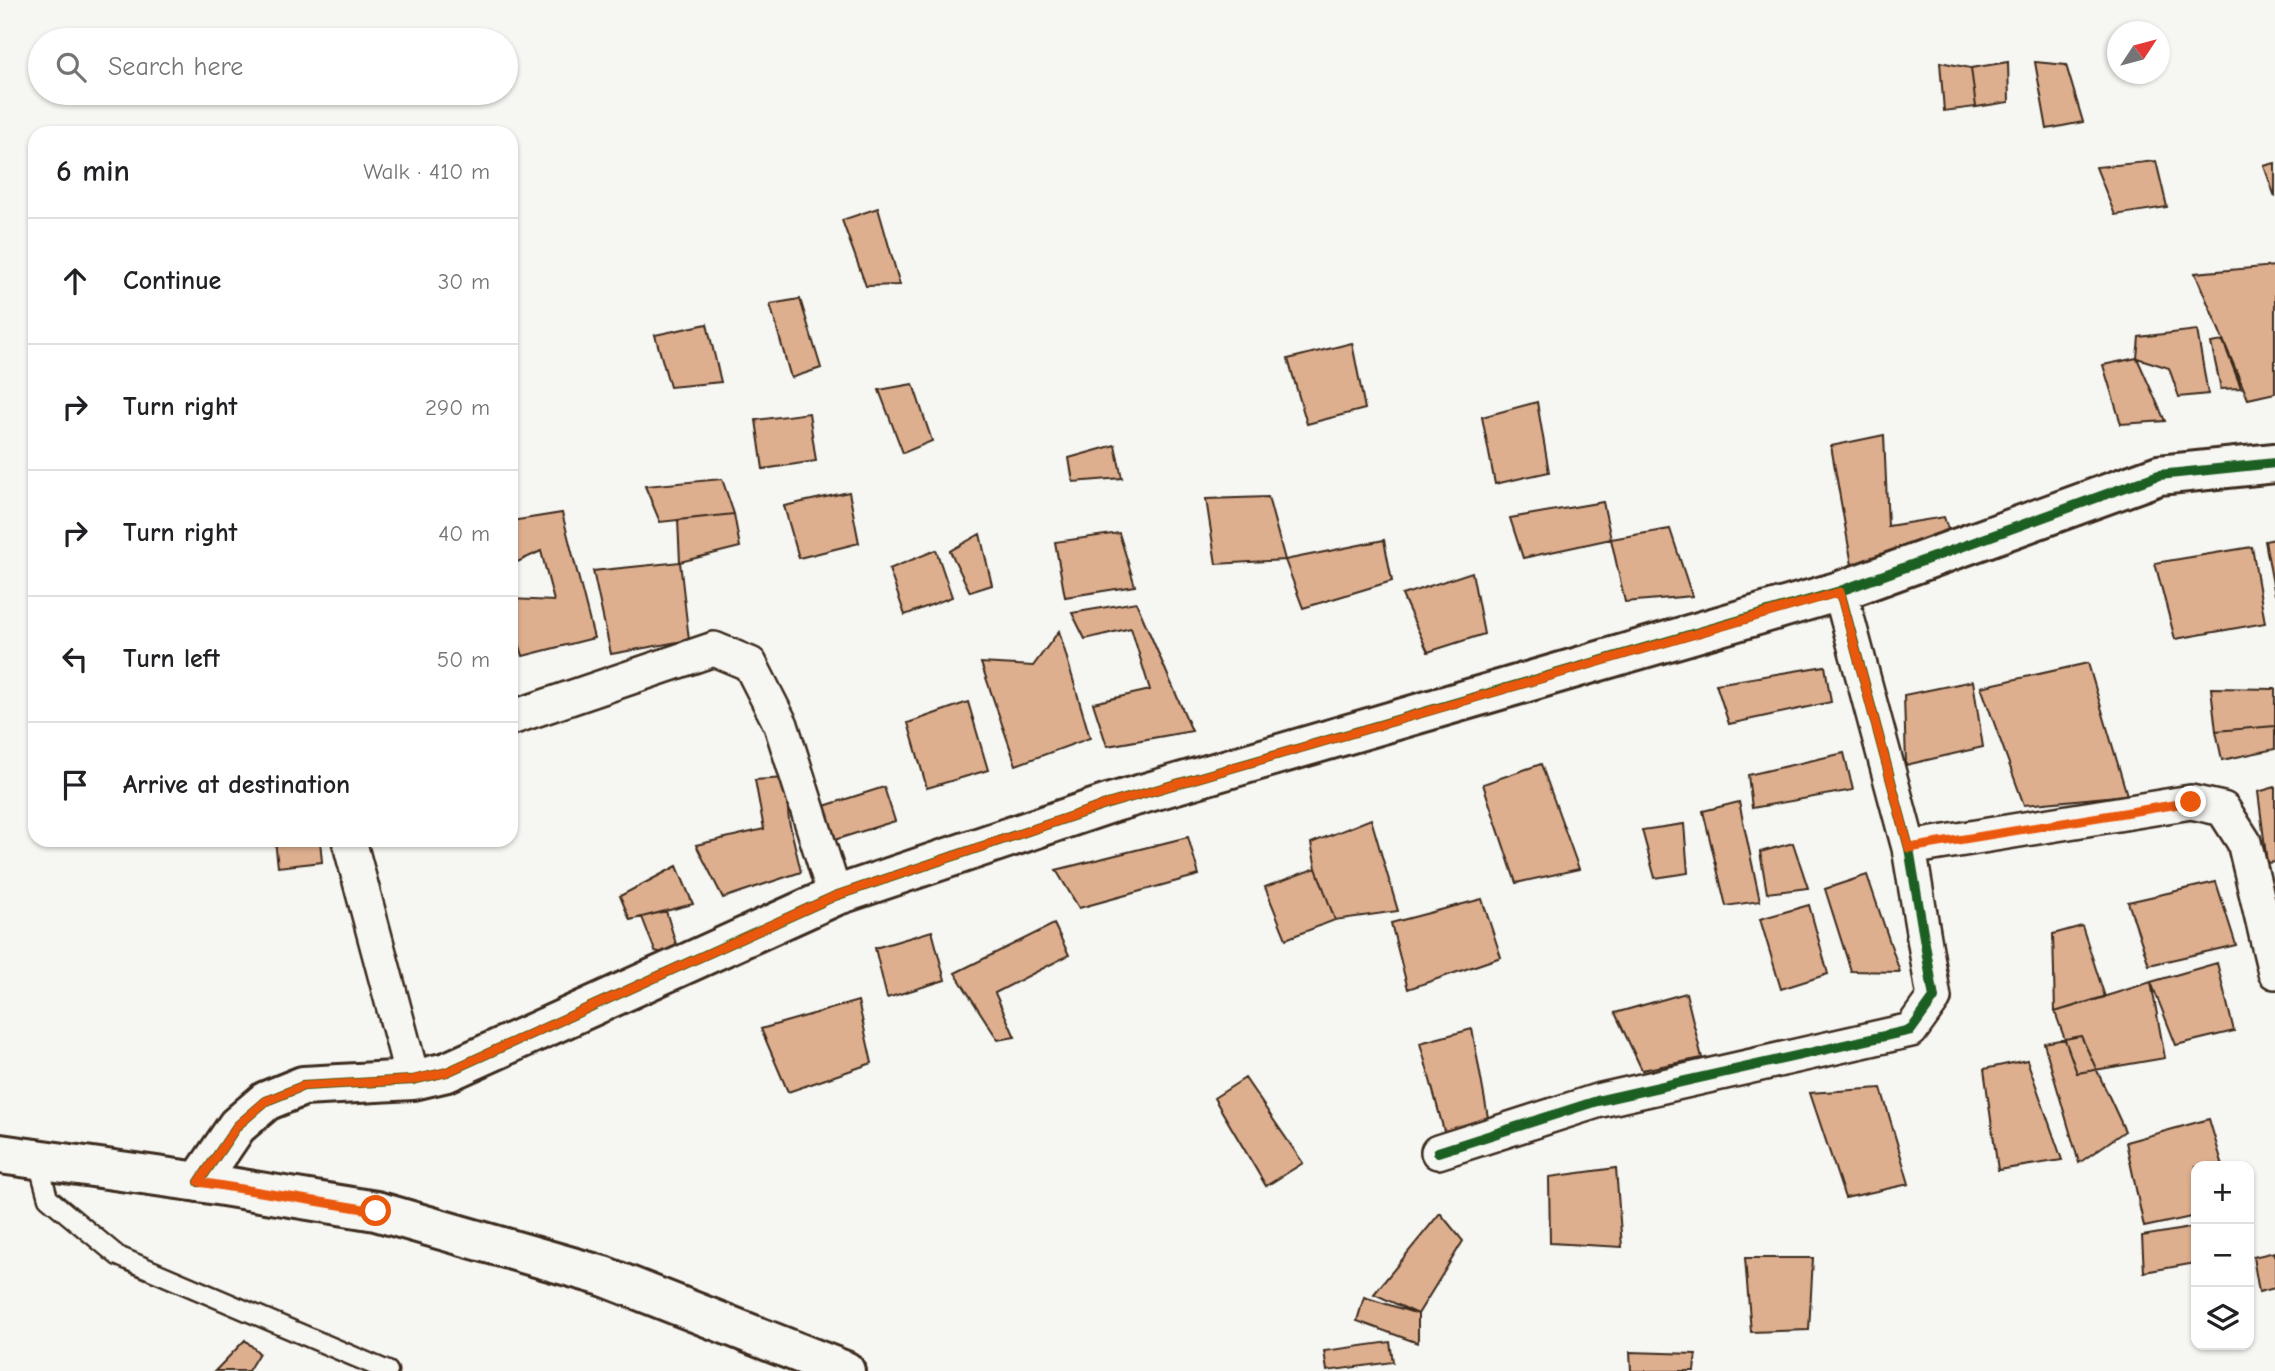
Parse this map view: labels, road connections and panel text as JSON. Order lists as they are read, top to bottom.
{
  "north": "top right",
  "page": {
    "search": "Search here",
    "heading": ["6 min", "Walk · 410 m"],
    "list": [
      ["Continue", "30 m"],
      ["Turn right", "290 m"],
      ["Turn right", "40 m"],
      ["Turn left", "50 m"],
      "Arrive at destination"
    ],
    "map_buttons": ["+", "−"]
  }
}
